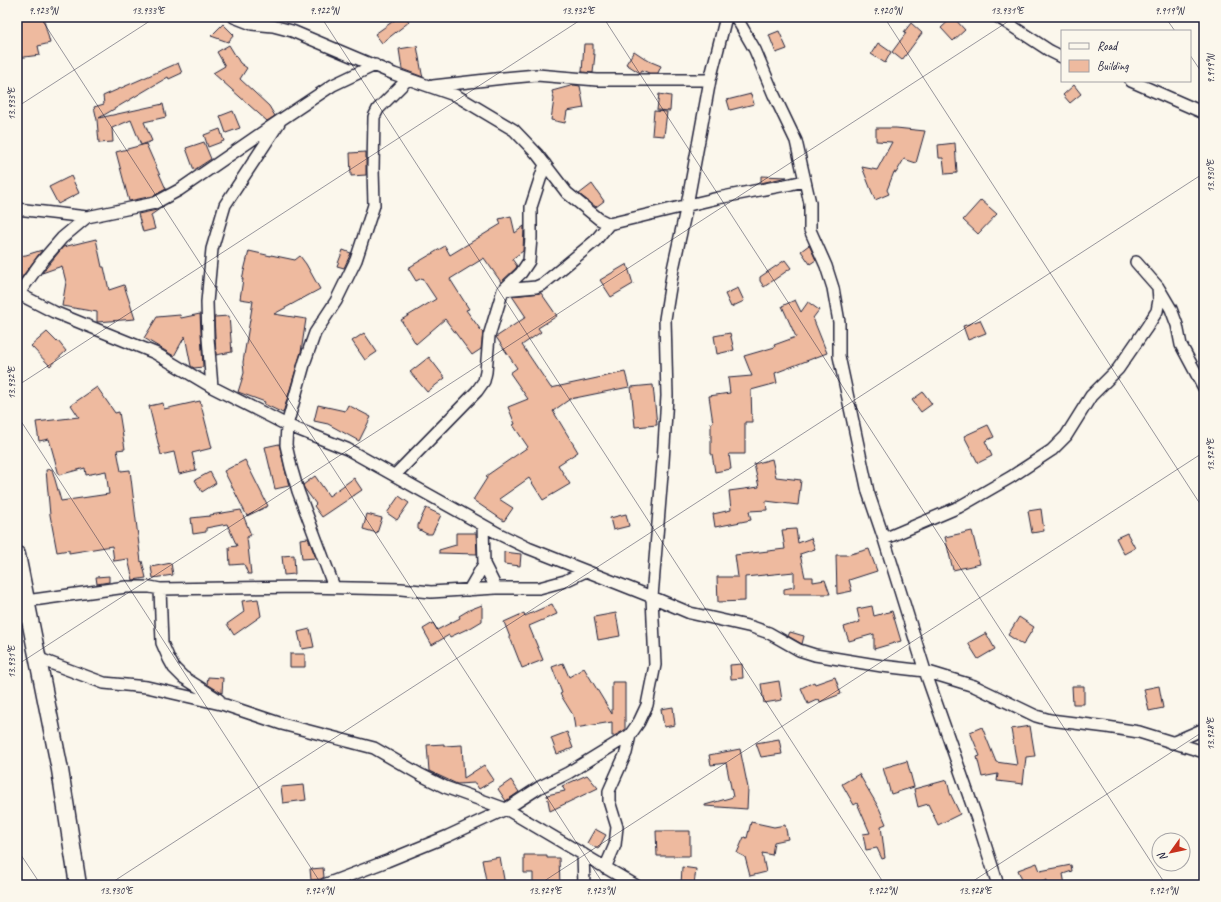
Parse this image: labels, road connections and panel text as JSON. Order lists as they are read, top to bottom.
{
  "legend": ["Road", "Building"],
  "north": "bottom left",
  "coordinates": [
    "9.923°N",
    "13.933°E",
    "9.922°N",
    "13.932°E",
    "9.920°N",
    "13.931°E",
    "9.919°N",
    "13.930°E",
    "13.929°E",
    "13.928°E",
    "9.924°N",
    "9.921°N"
  ]
}
